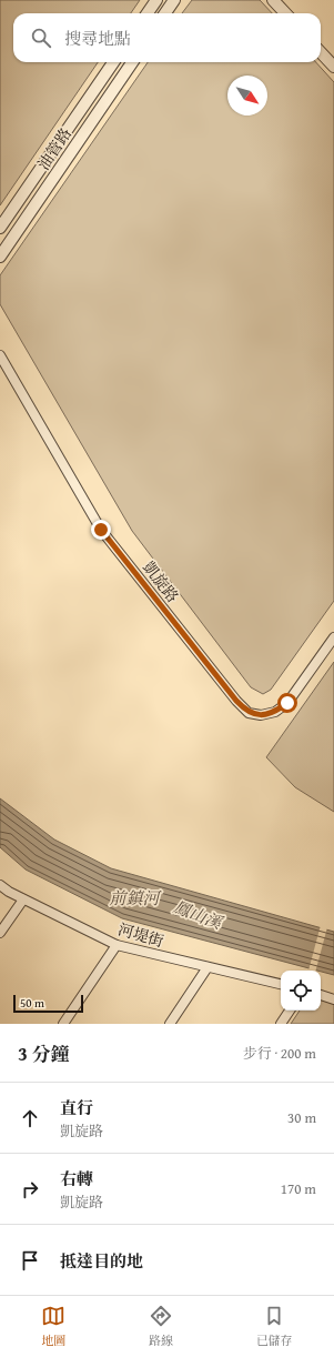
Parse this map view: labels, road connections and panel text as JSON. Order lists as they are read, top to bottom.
{
  "streets": {
    "street": ["油管路", "凱旋路", "河堤街"]
  },
  "water": ["前鎮河", "鳳山溪"],
  "scale_bar": "50 m",
  "north": "bottom right",
  "page": {
    "search": "搜尋地點",
    "scale": "50 m",
    "heading": ["3 分鐘", "步行 · 200 m"],
    "list": [
      ["直行", "凱旋路", "30 m"],
      ["右轉", "凱旋路", "170 m"],
      "抵達目的地"
    ],
    "nav": ["地圖", "路線", "已儲存"]
  }
}
